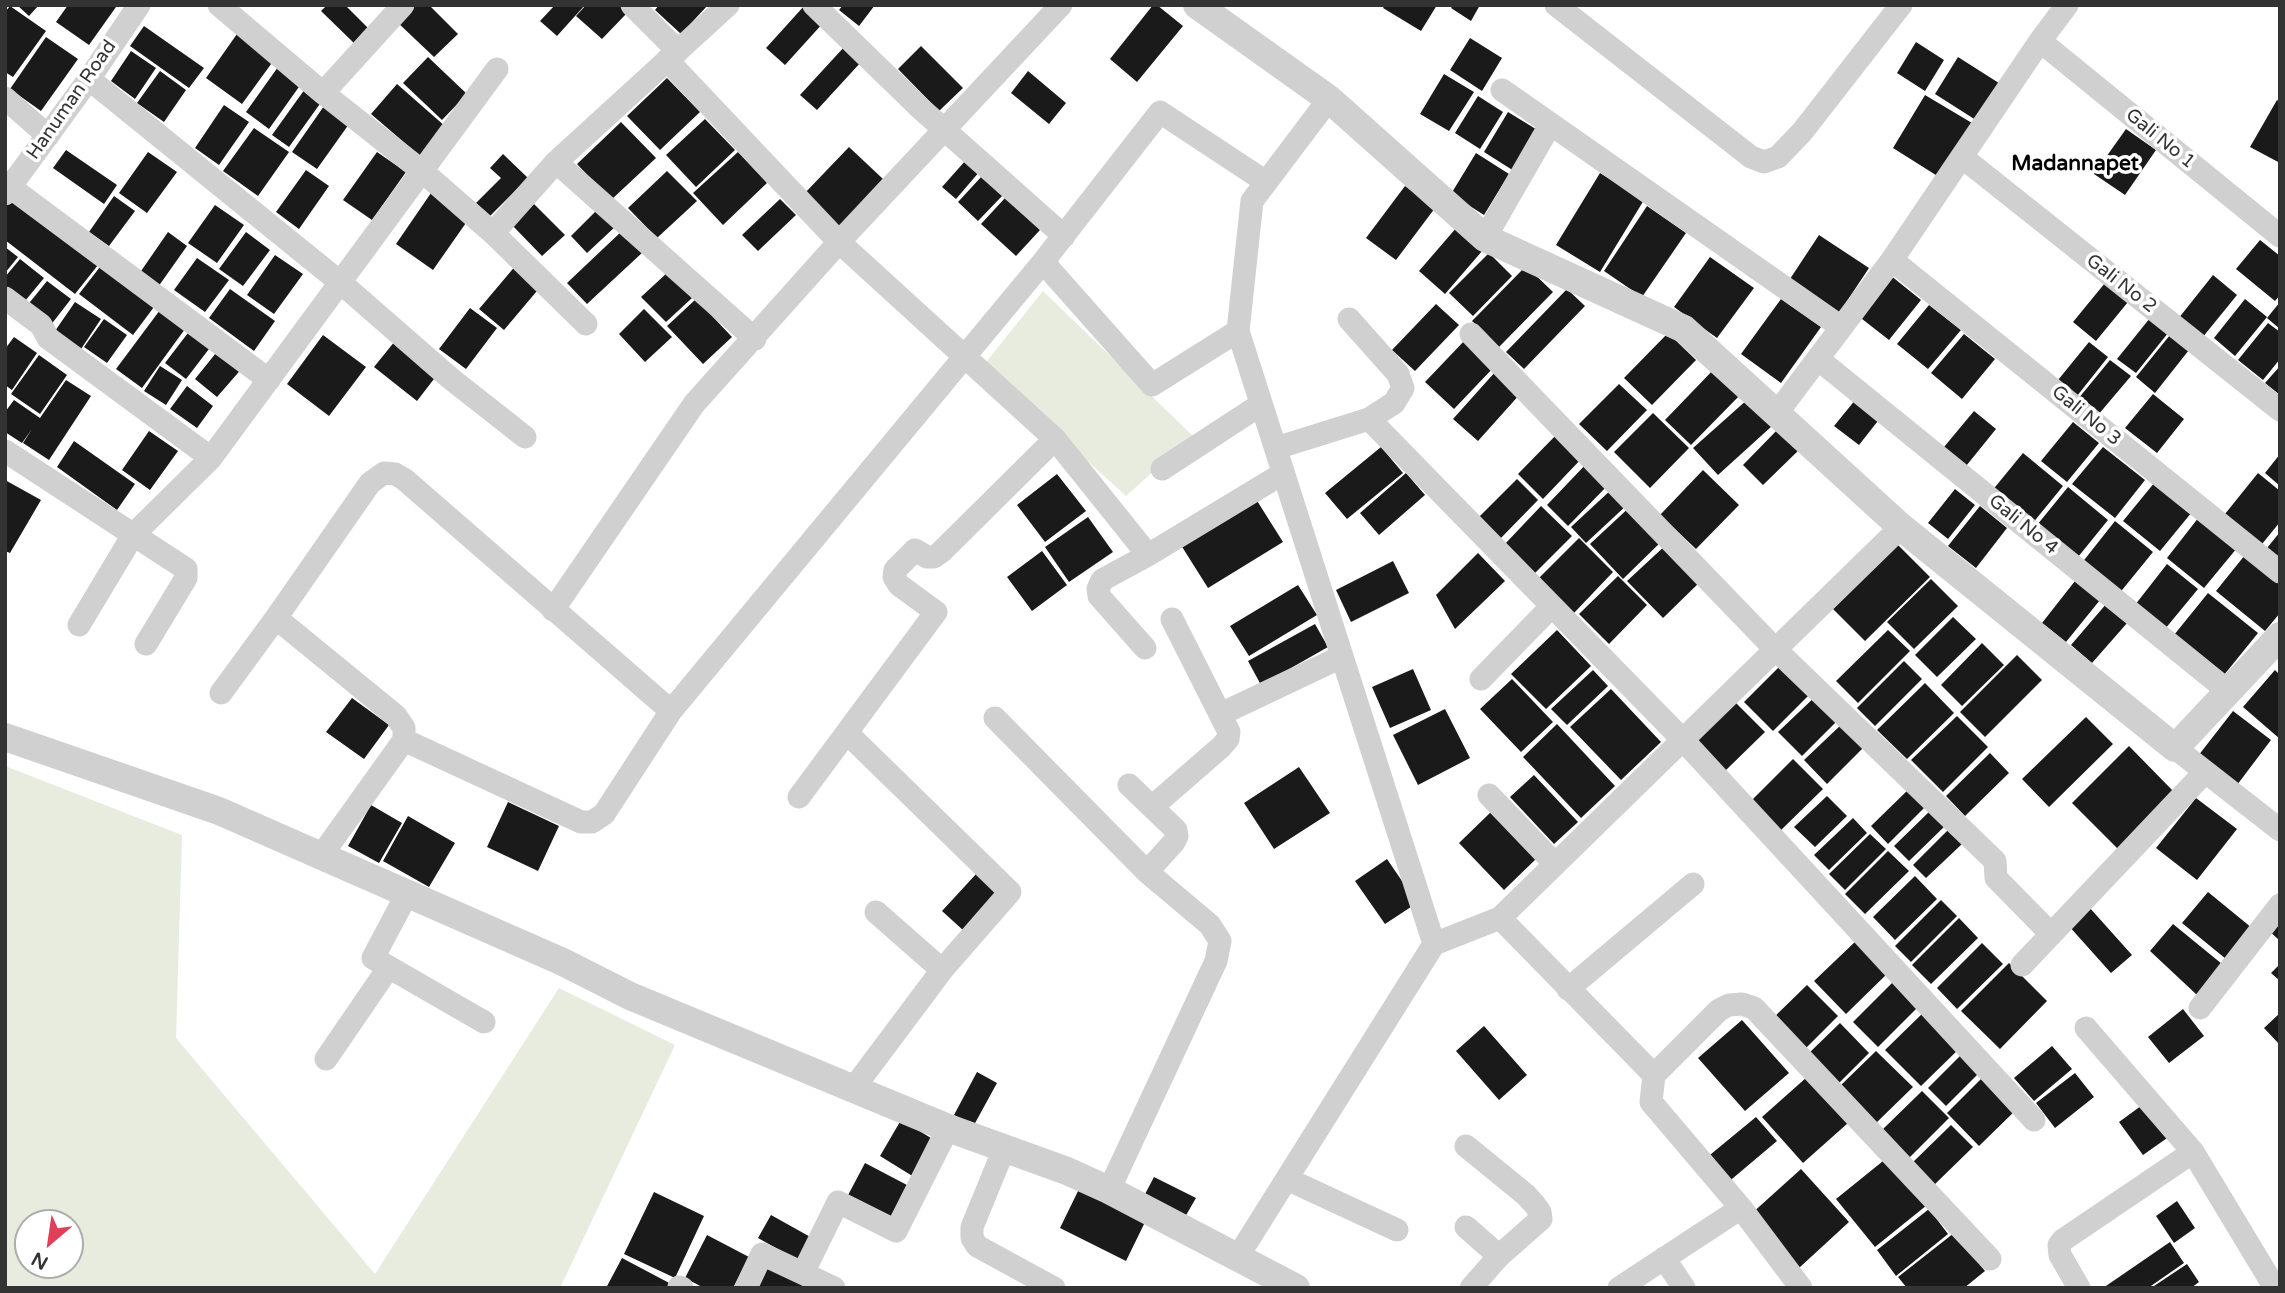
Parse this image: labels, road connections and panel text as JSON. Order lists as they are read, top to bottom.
{
  "streets": {
    "street": [
      "Hanuman Road",
      "Gali No 1",
      "Gali No 2",
      "Gali No 3",
      "Gali No 4"
    ]
  },
  "districts": ["Madannapet"],
  "north": "bottom left"
}
